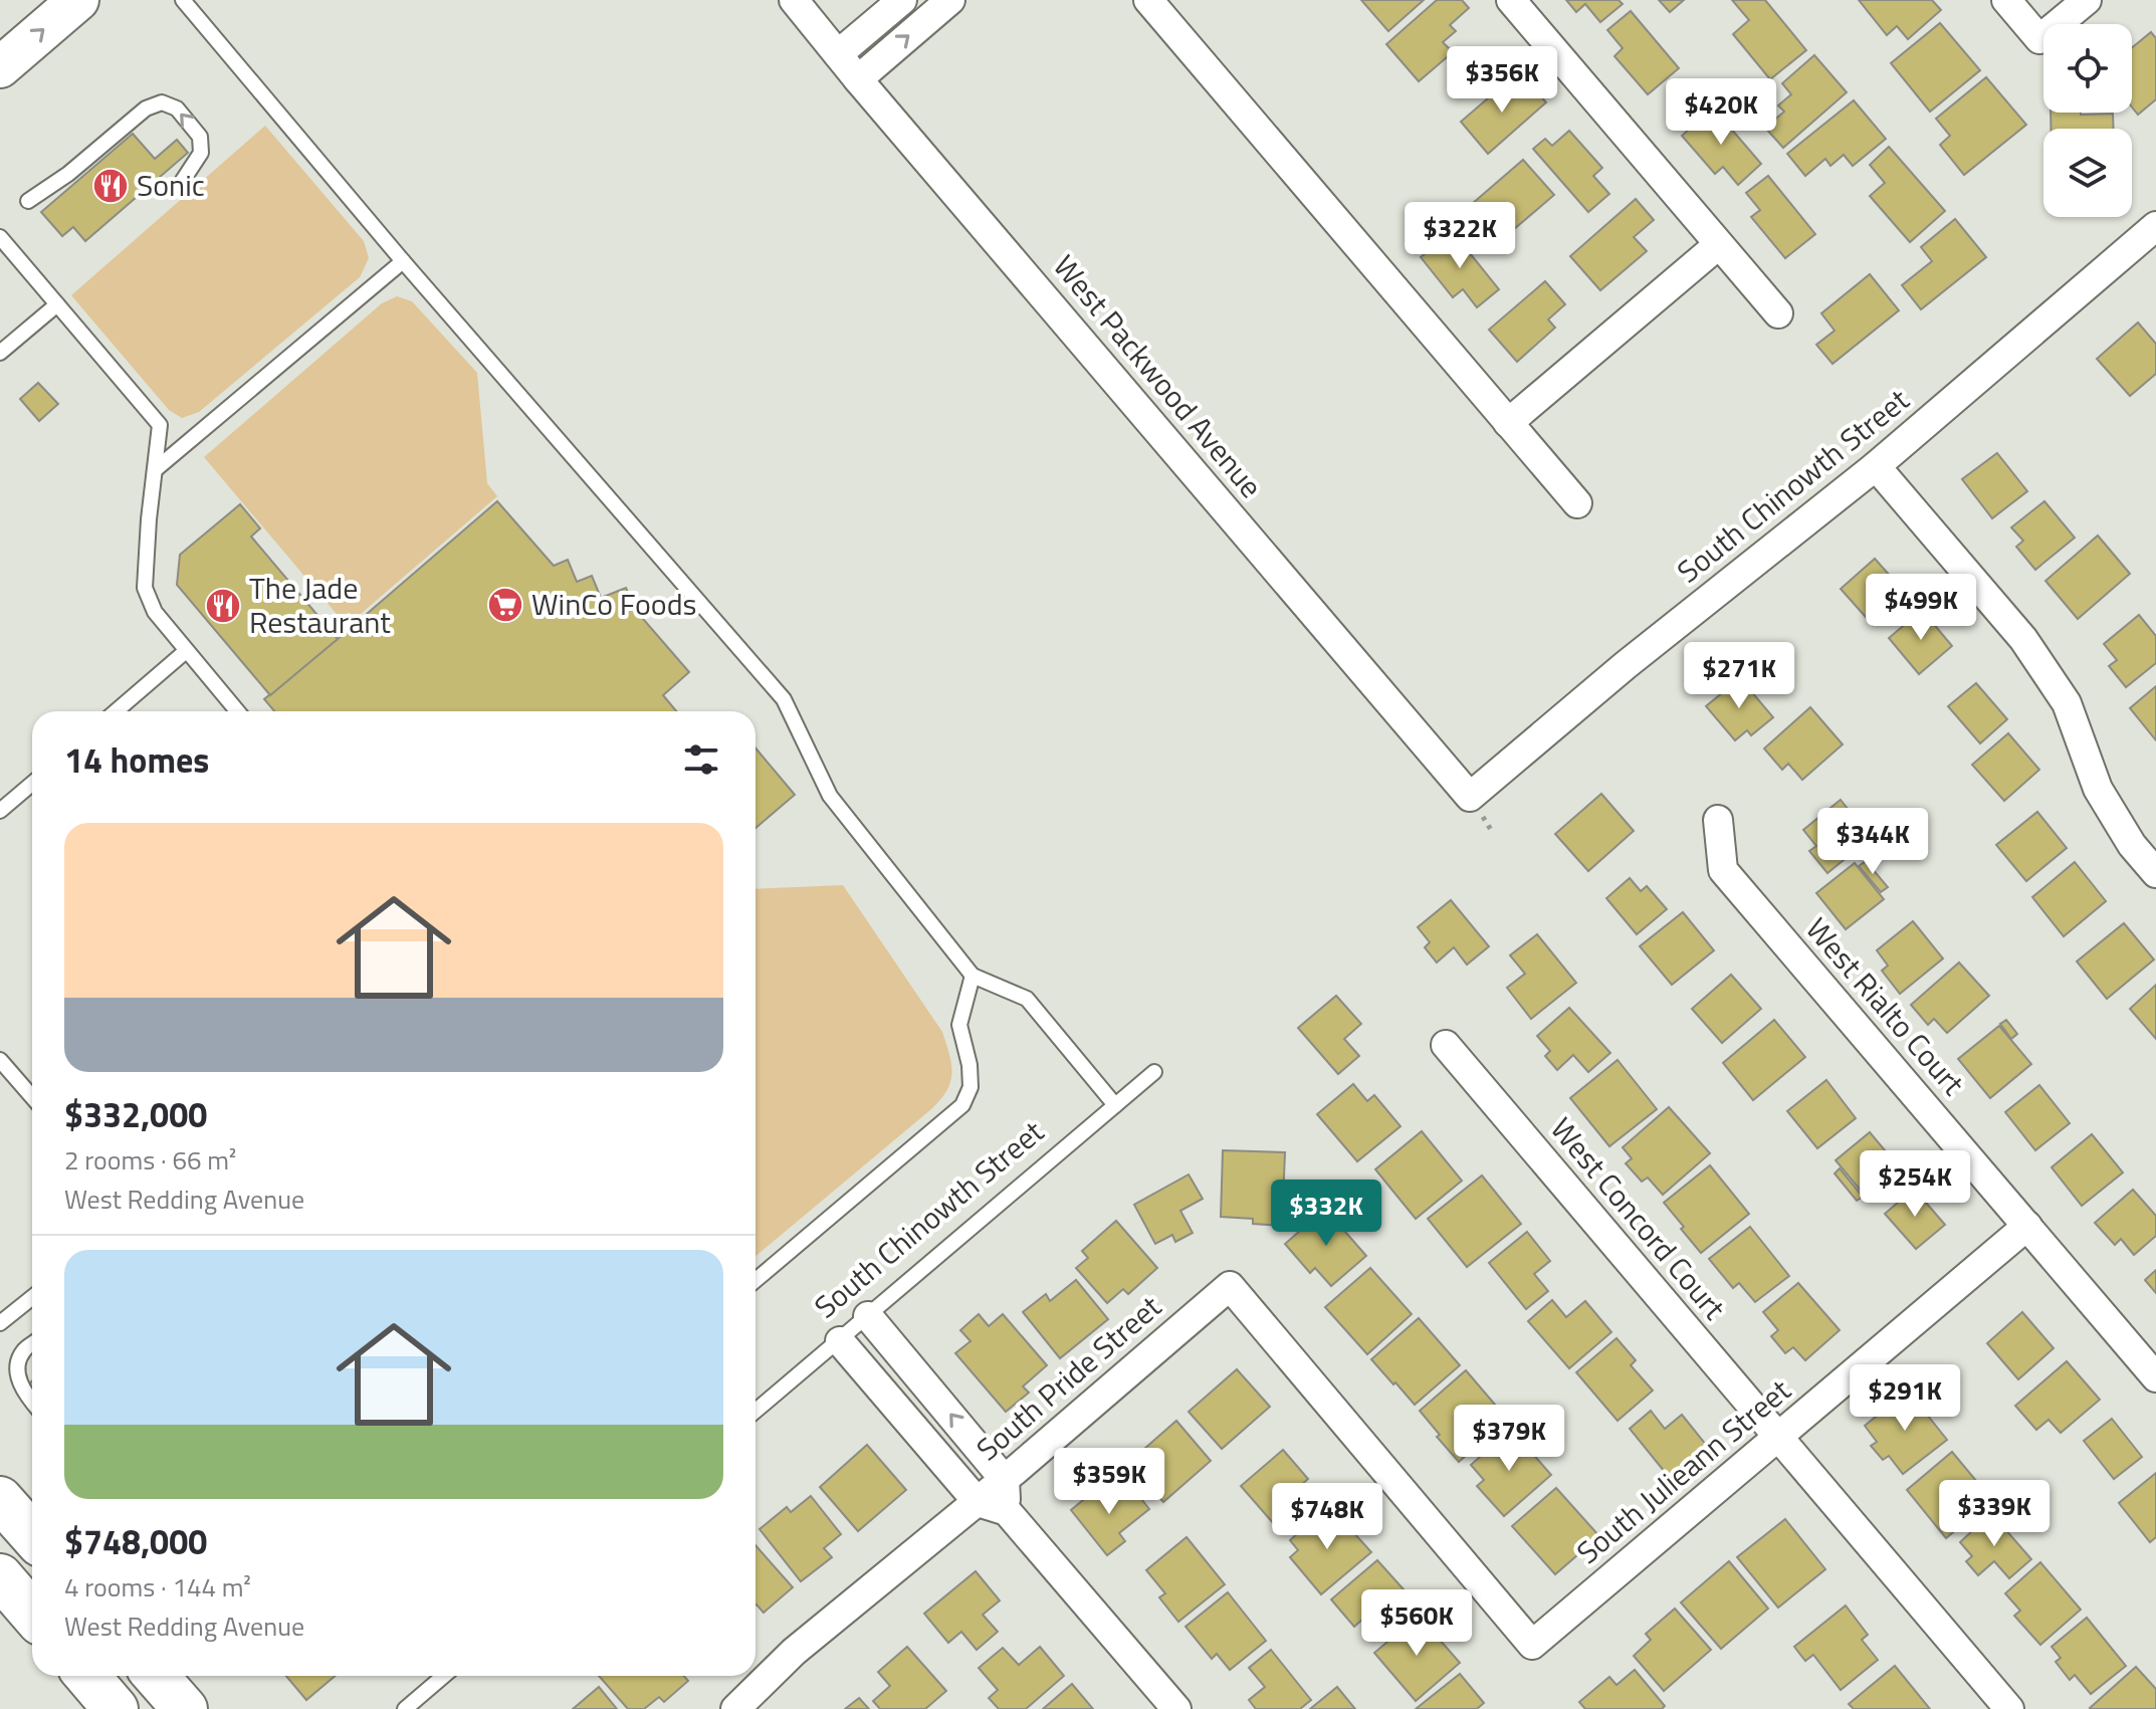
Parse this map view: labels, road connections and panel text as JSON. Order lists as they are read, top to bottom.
{
  "streets": {
    "street": [
      "West Packwood Avenue",
      "South Chinowth Street",
      "West Rialto Court",
      "West Concord Court",
      "South Pride Street",
      "South Julieann Street"
    ]
  },
  "crossings": [
    ["West Packwood Avenue", "South Chinowth Street"],
    ["West Rialto Court", "South Julieann Street"],
    ["West Concord Court", "South Julieann Street"],
    ["South Pride Street", "South Julieann Street"]
  ],
  "places": {
    "restaurant": ["Sonic", "The Jade Restaurant"],
    "supermarket": ["WinCo Foods"]
  },
  "page": {
    "price": [
      "$356K",
      "$420K",
      "$322K",
      "$499K",
      "$271K",
      "$344K",
      "$254K",
      "$332K",
      "$291K",
      "$379K",
      "$359K",
      "$339K",
      "$748K",
      "$560K"
    ],
    "heading": "14 homes",
    "list": [
      {
        "name": "$332,000",
        "note": "2 rooms · 66 m² · West Redding Avenue"
      },
      {
        "name": "$748,000",
        "note": "4 rooms · 144 m² · West Redding Avenue"
      }
    ]
  }
}
